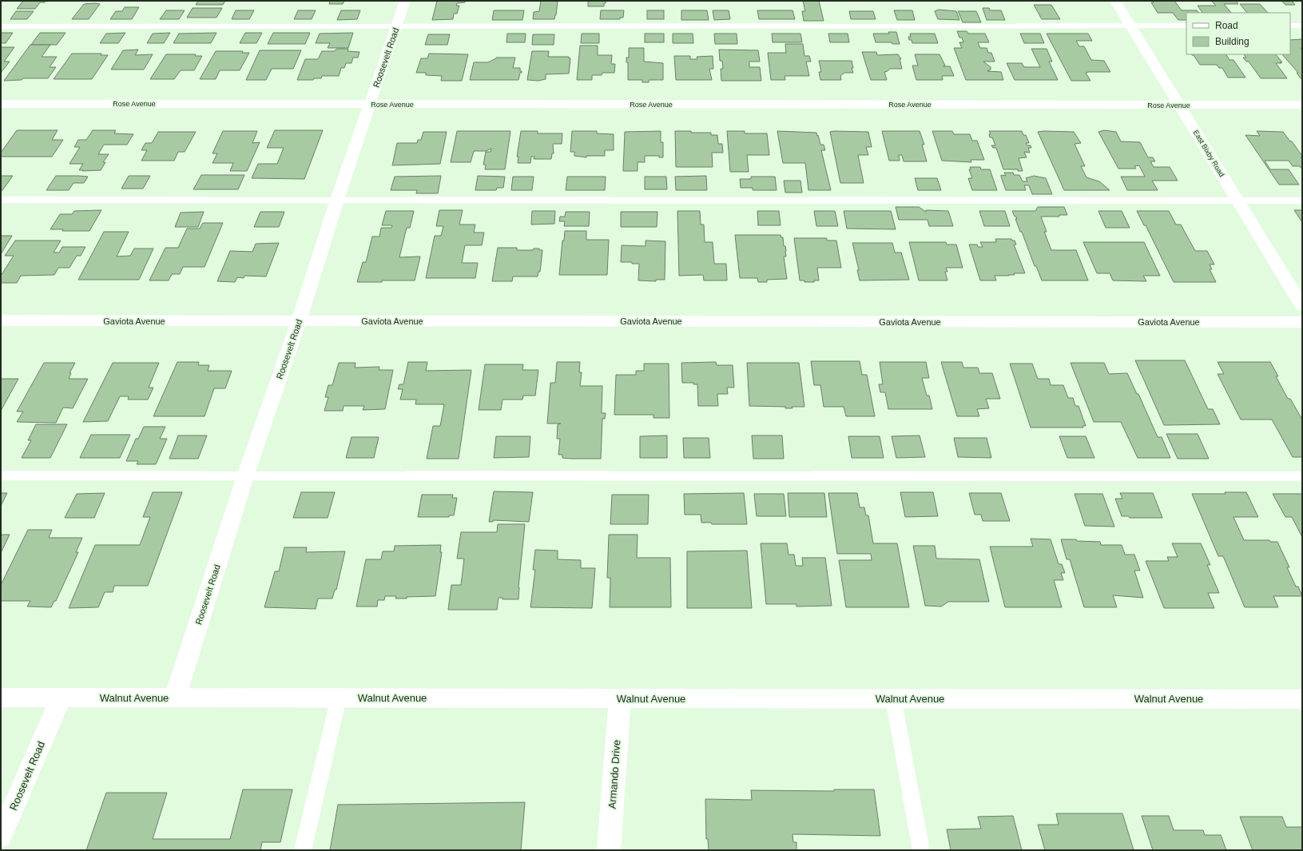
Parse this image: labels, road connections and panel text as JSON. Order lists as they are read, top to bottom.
{
  "streets": {
    "street": [
      "Roosevelt Road",
      "Rose Avenue",
      "East Bixby Road",
      "Gaviota Avenue",
      "Walnut Avenue",
      "Armando Drive"
    ]
  },
  "crossings": [
    ["Roosevelt Road", "Rose Avenue"],
    ["Roosevelt Road", "Gaviota Avenue"],
    ["Roosevelt Road", "Walnut Avenue"],
    ["Rose Avenue", "East Bixby Road"],
    ["Walnut Avenue", "Armando Drive"]
  ],
  "legend": ["Road", "Building"]
}
